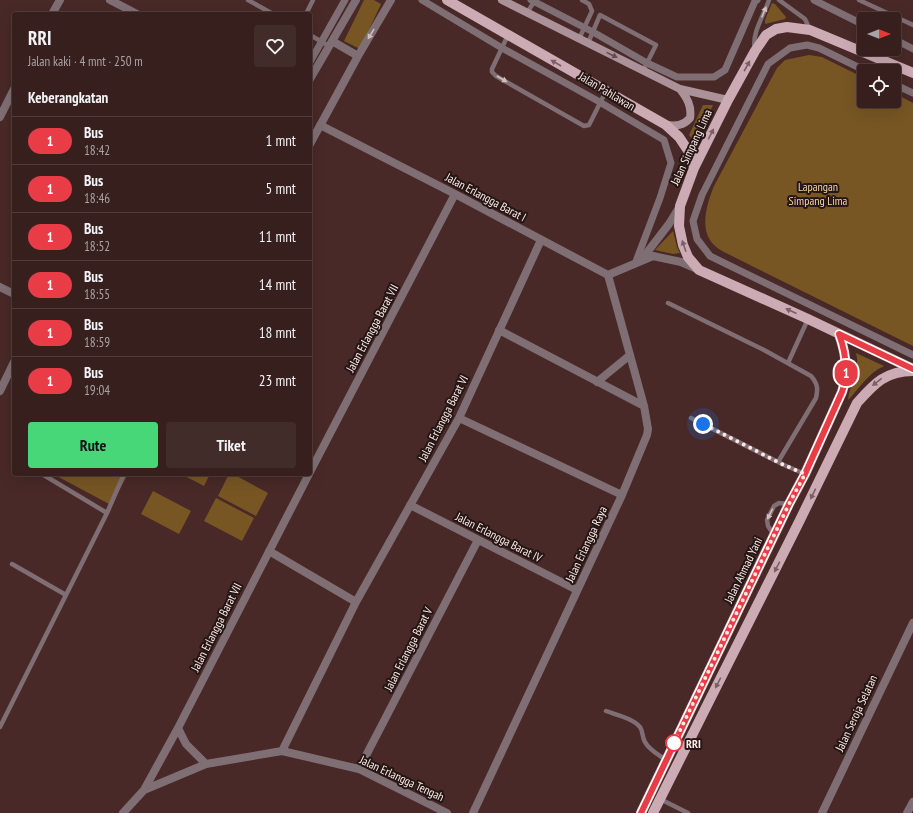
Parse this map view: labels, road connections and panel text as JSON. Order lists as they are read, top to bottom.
{
  "streets": {
    "main road": ["Jalan Pahlawan", "Jalan Simpang Lima", "Jalan Ahmad Yani"],
    "street": [
      "Jalan Erlangga Barat I",
      "Jalan Erlangga Barat VII",
      "Jalan Erlangga Barat VI",
      "Jalan Erlangga Barat IV",
      "Jalan Erlangga Raya",
      "Jalan Erlangga Barat V",
      "Jalan Seroja Selatan",
      "Jalan Erlangga Tengah"
    ]
  },
  "crossings": [
    ["Jalan Pahlawan", "Jalan Simpang Lima"],
    ["Jalan Simpang Lima", "Jalan Ahmad Yani"],
    ["Jalan Erlangga Barat I", "Jalan Erlangga Barat VII"],
    ["Jalan Erlangga Barat I", "Jalan Erlangga Barat VI"],
    ["Jalan Erlangga Barat I", "Jalan Erlangga Raya"],
    ["Jalan Erlangga Barat VII", "Jalan Erlangga Tengah"],
    ["Jalan Erlangga Barat VI", "Jalan Erlangga Barat IV"],
    ["Jalan Erlangga Barat VI", "Jalan Erlangga Tengah"],
    ["Jalan Erlangga Barat IV", "Jalan Erlangga Raya"],
    ["Jalan Erlangga Barat IV", "Jalan Erlangga Barat V"],
    ["Jalan Erlangga Barat V", "Jalan Erlangga Tengah"]
  ],
  "parks": ["Lapangan Simpang Lima"],
  "places": ["RRI"],
  "lines": ["bus line 1"],
  "north": "right",
  "page": {
    "on_map": "1",
    "heading": [
      ["RRI", "Jalan kaki · 4 mnt · 250 m"],
      "Keberangkatan"
    ],
    "list": [
      {
        "mark": "1",
        "name": "Bus",
        "note": "18:42",
        "value": "1 mnt"
      },
      {
        "mark": "1",
        "name": "Bus",
        "note": "18:46",
        "value": "5 mnt"
      },
      {
        "mark": "1",
        "name": "Bus",
        "note": "18:52",
        "value": "11 mnt"
      },
      {
        "mark": "1",
        "name": "Bus",
        "note": "18:55",
        "value": "14 mnt"
      },
      {
        "mark": "1",
        "name": "Bus",
        "note": "18:59",
        "value": "18 mnt"
      },
      {
        "mark": "1",
        "name": "Bus",
        "note": "19:04",
        "value": "23 mnt"
      }
    ],
    "buttons": ["Rute", "Tiket"]
  }
}
